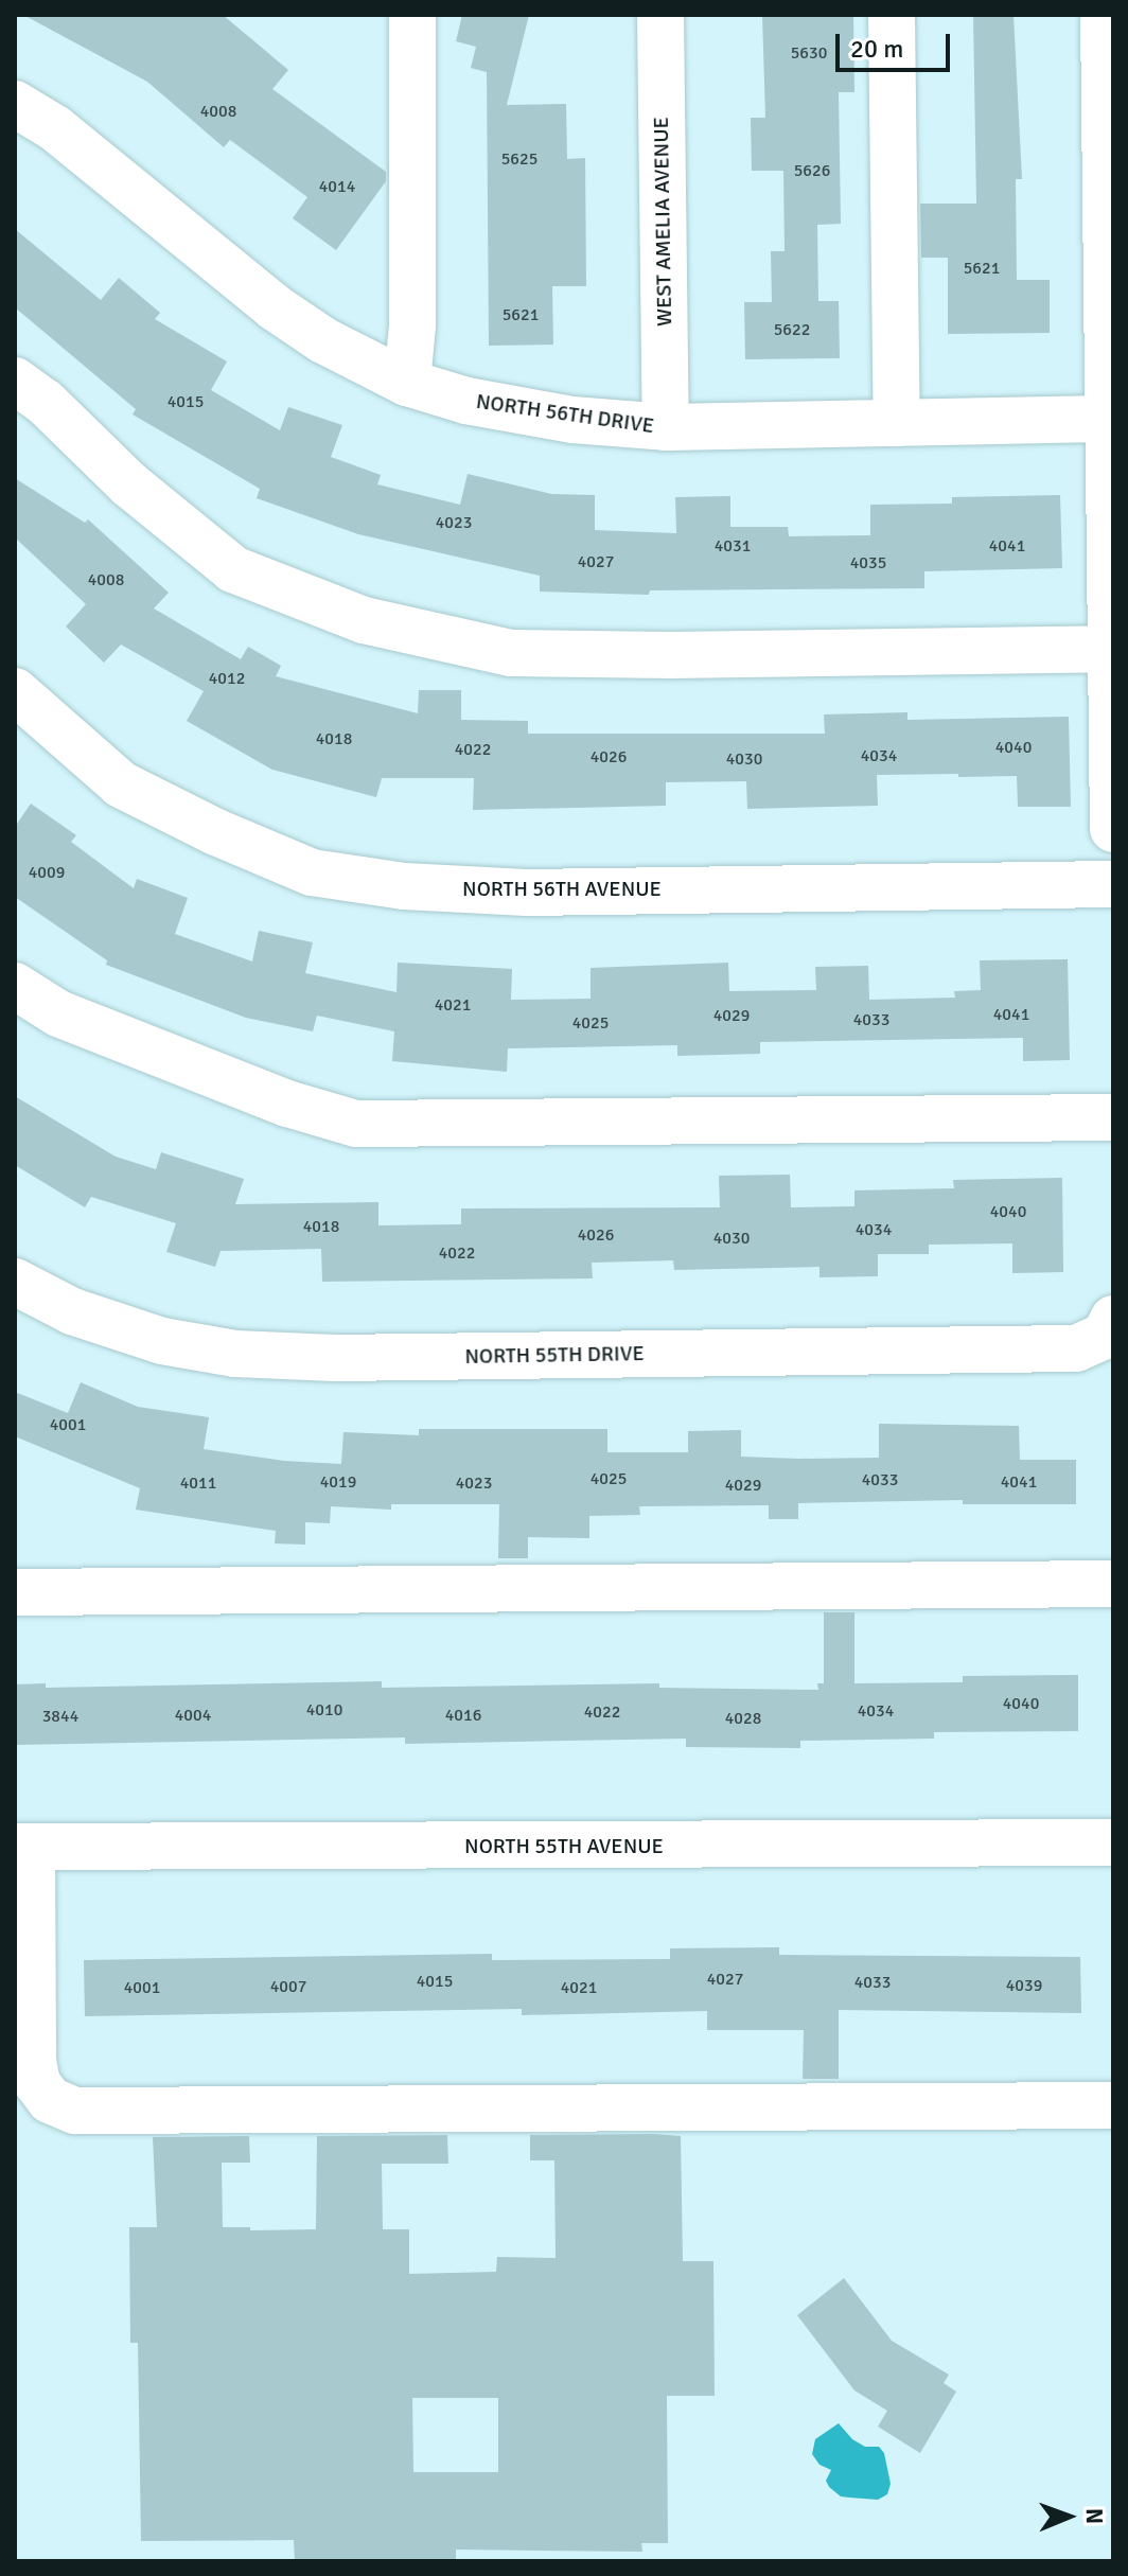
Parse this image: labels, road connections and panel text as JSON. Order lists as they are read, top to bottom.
{
  "streets": {
    "street": [
      "WEST AMELIA AVENUE",
      "NORTH 56TH DRIVE",
      "NORTH 56TH AVENUE",
      "NORTH 55TH DRIVE",
      "NORTH 55TH AVENUE"
    ]
  },
  "crossings": [
    ["WEST AMELIA AVENUE", "NORTH 56TH DRIVE"]
  ],
  "house_numbers": [
    "5630",
    "4008",
    "5625",
    "5626",
    "4014",
    "5621",
    "5621",
    "5622",
    "4015",
    "4023",
    "4031",
    "4041",
    "4027",
    "4035",
    "4008",
    "4012",
    "4018",
    "4040",
    "4022",
    "4034",
    "4026",
    "4030",
    "4009",
    "4021",
    "4041",
    "4029",
    "4033",
    "4025",
    "4040",
    "4018",
    "4034",
    "4026",
    "4030",
    "4022",
    "4001",
    "4025",
    "4033",
    "4019",
    "4041",
    "4011",
    "4023",
    "4029",
    "4040",
    "4010",
    "4034",
    "4022",
    "4004",
    "4016",
    "3844",
    "4028",
    "4027",
    "4015",
    "4033",
    "4039",
    "4007",
    "4001",
    "4021"
  ],
  "scale_bar": "20 m",
  "north": "right"
}
